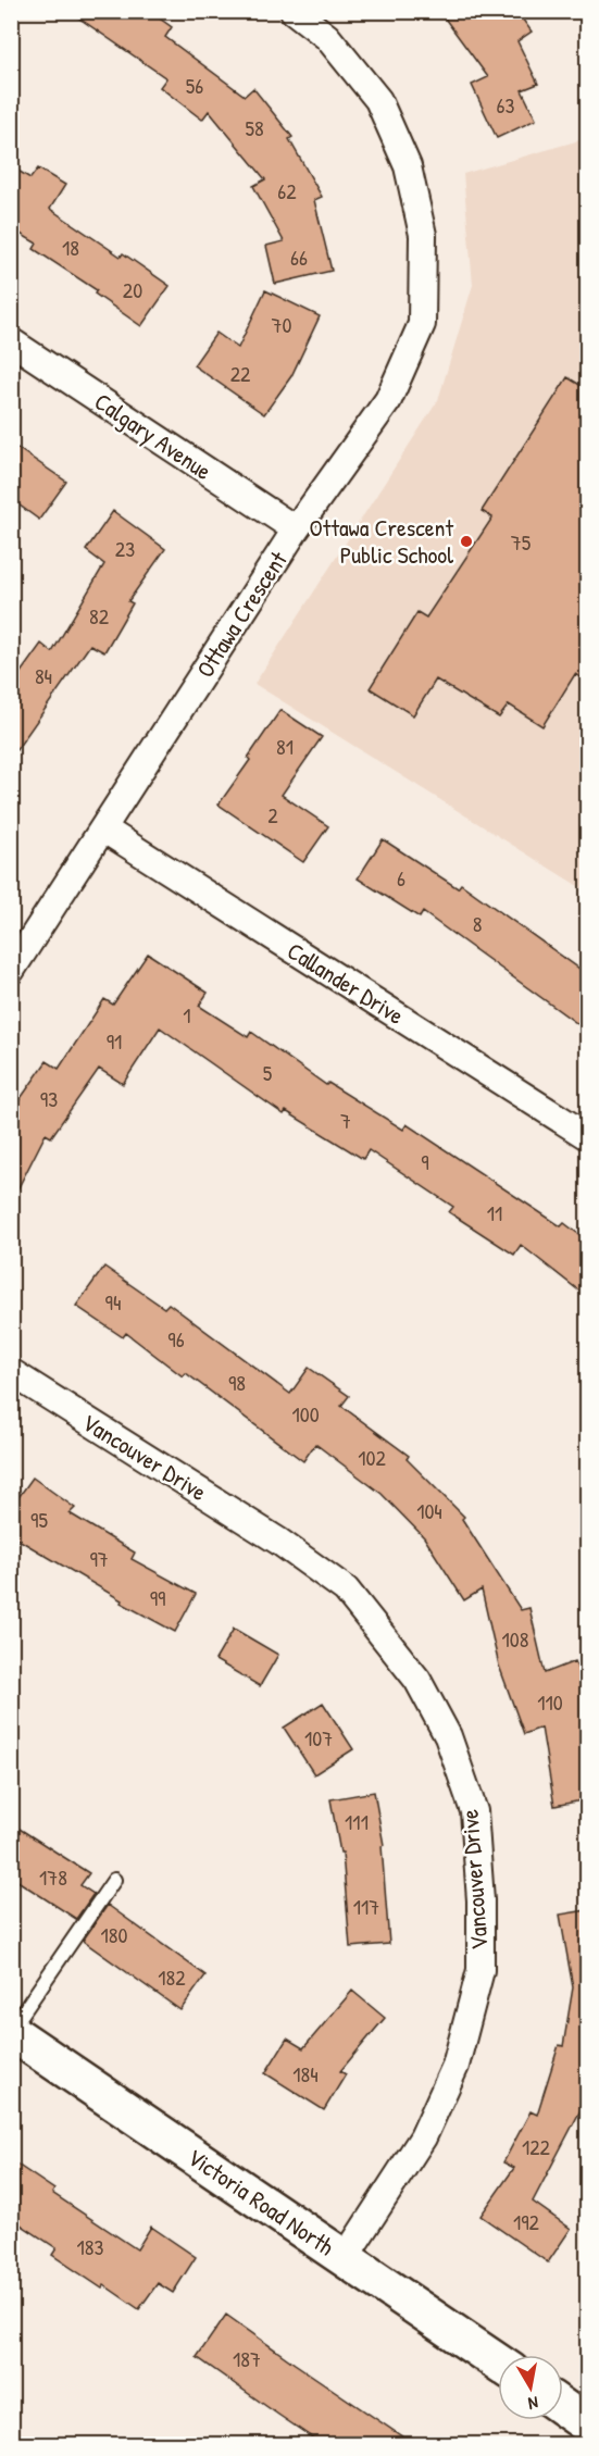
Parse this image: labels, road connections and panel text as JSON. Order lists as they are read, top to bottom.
{
  "streets": {
    "main road": ["Victoria Road North"],
    "street": [
      "Calgary Avenue",
      "Ottawa Crescent",
      "Callander Drive",
      "Vancouver Drive"
    ]
  },
  "crossings": [
    ["Calgary Avenue", "Ottawa Crescent"],
    ["Ottawa Crescent", "Callander Drive"],
    ["Vancouver Drive", "Victoria Road North"]
  ],
  "places": ["Ottawa Crescent Public School"],
  "house_numbers": [
    "56",
    "63",
    "58",
    "62",
    "18",
    "66",
    "20",
    "70",
    "22",
    "75",
    "23",
    "82",
    "84",
    "81",
    "2",
    "6",
    "8",
    "1",
    "91",
    "5",
    "93",
    "7",
    "9",
    "11",
    "94",
    "96",
    "98",
    "100",
    "102",
    "104",
    "95",
    "97",
    "99",
    "108",
    "110",
    "107",
    "111",
    "178",
    "117",
    "180",
    "182",
    "184",
    "122",
    "192",
    "183",
    "187"
  ],
  "north": "bottom"
}
